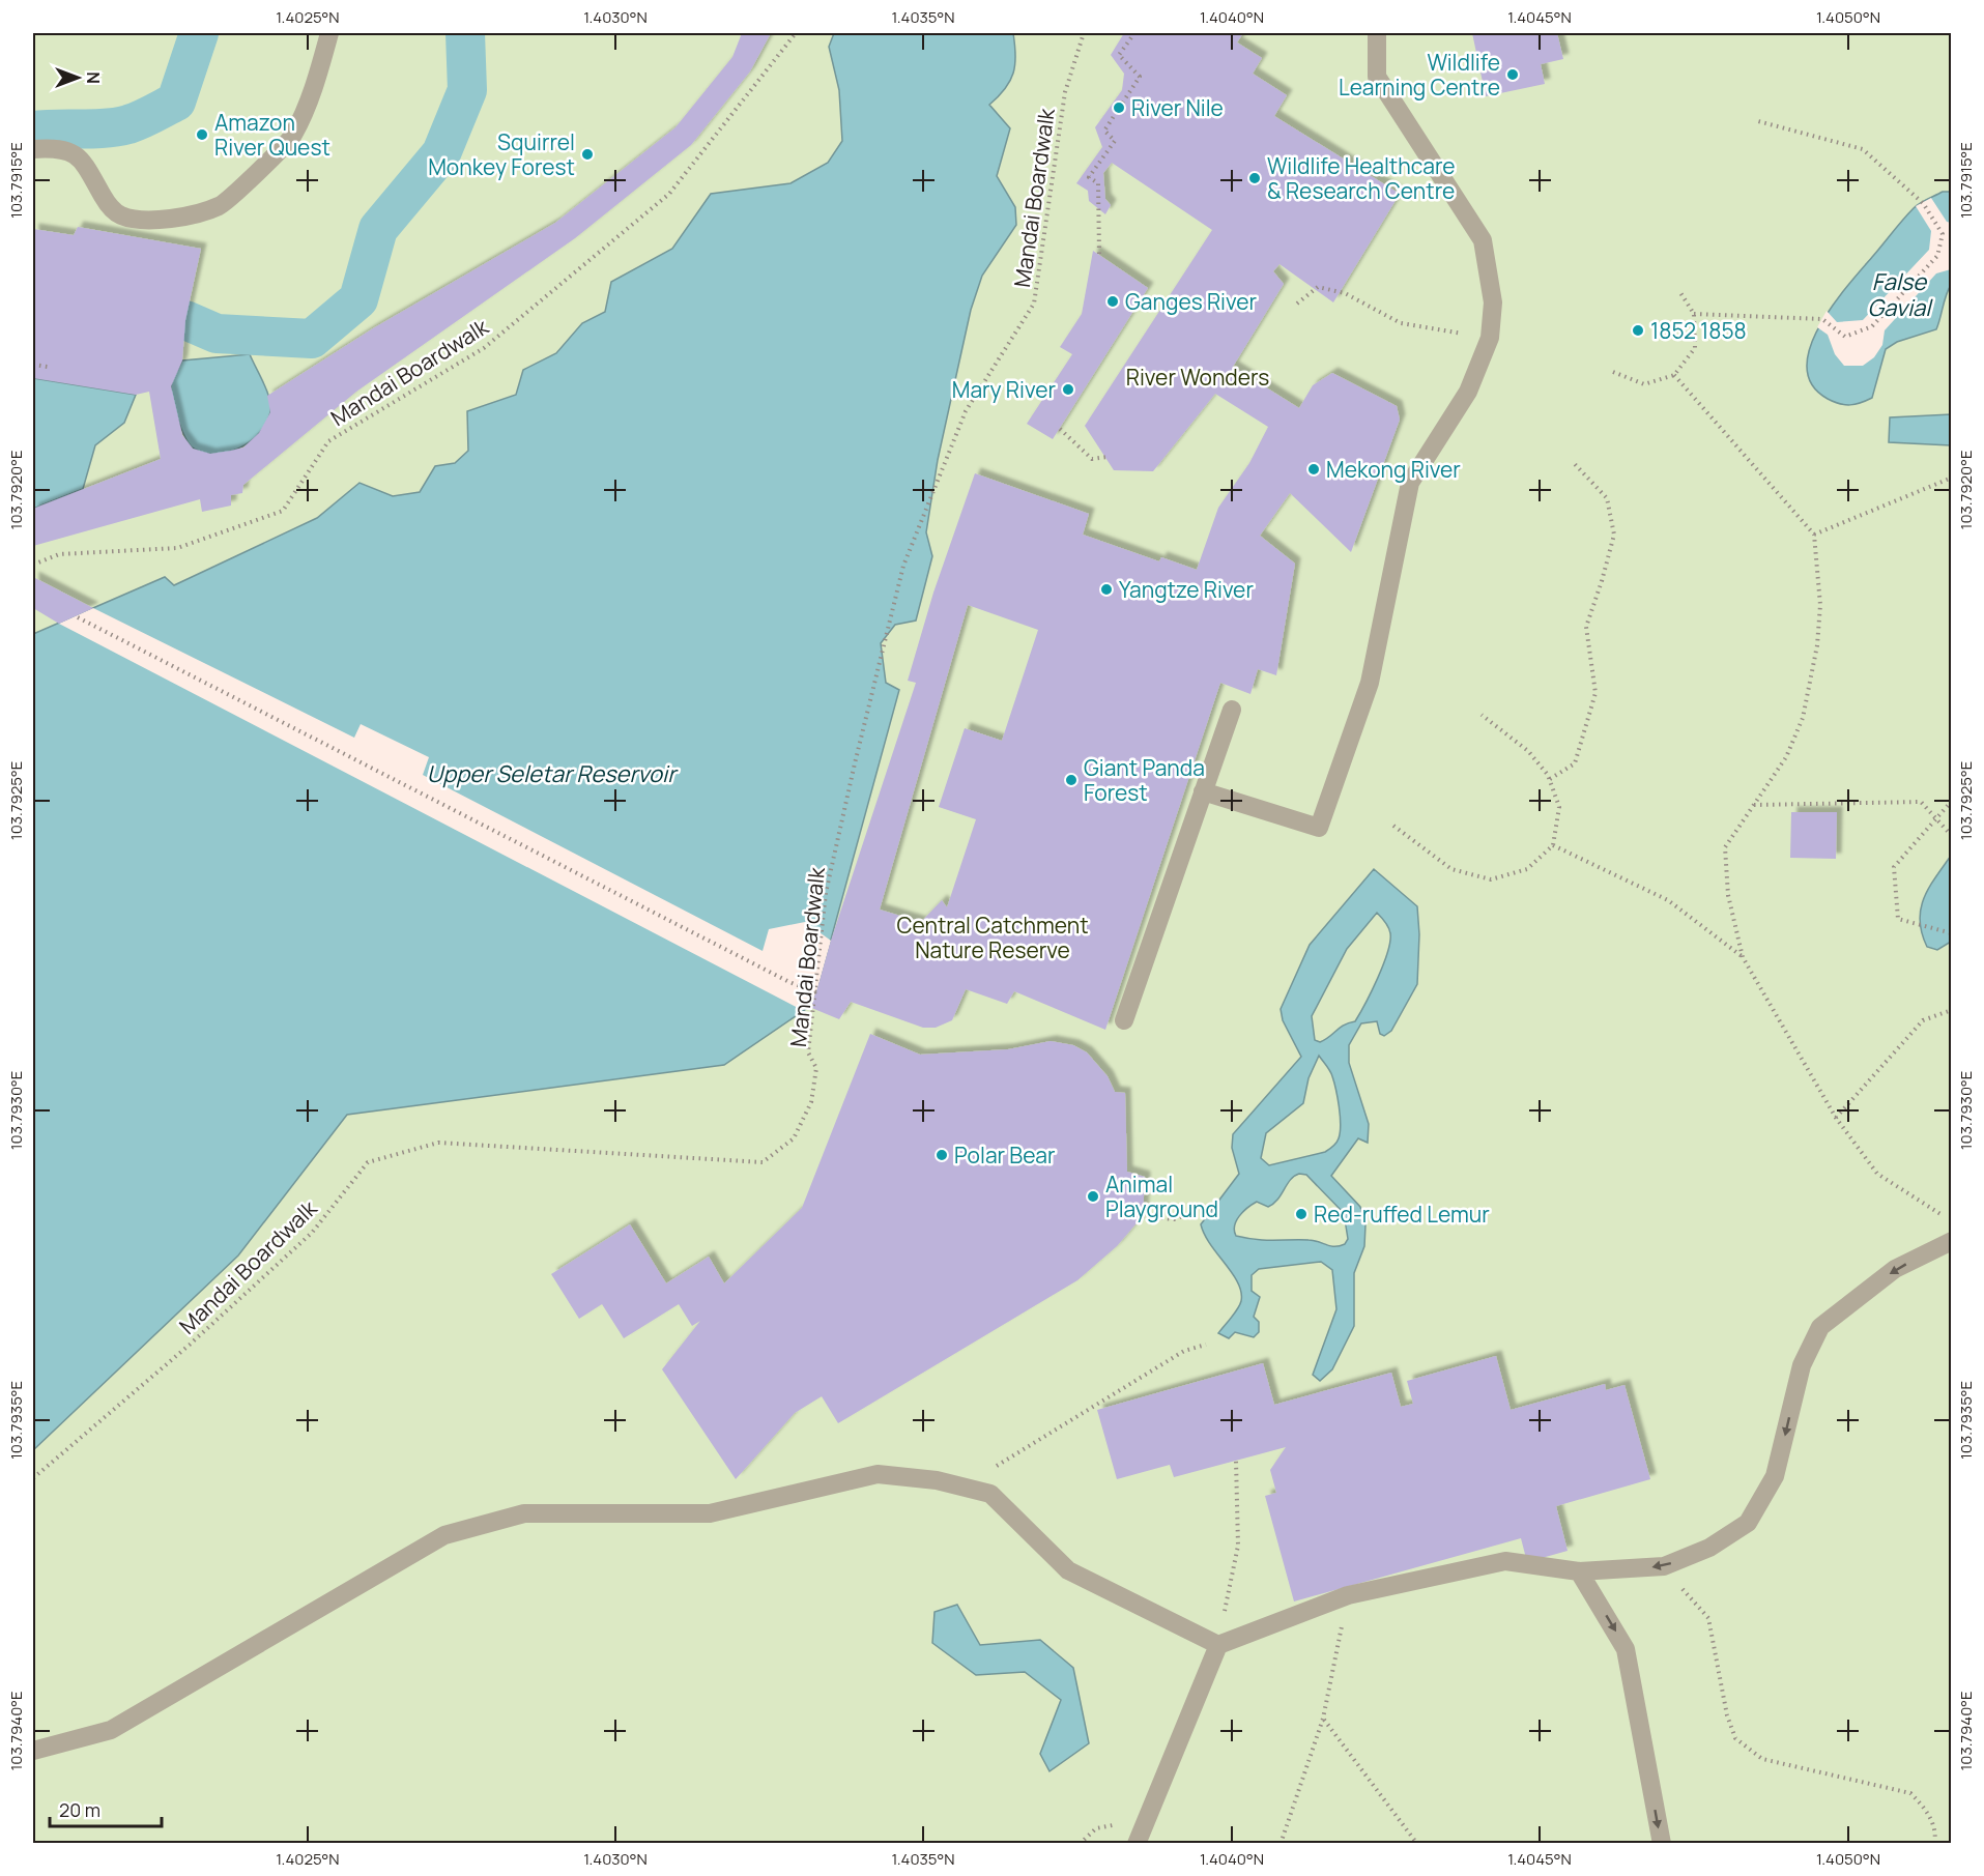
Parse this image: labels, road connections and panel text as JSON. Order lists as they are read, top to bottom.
{
  "streets": {
    "path": ["Mandai Boardwalk"]
  },
  "water": ["False Gavial", "Upper Seletar Reservoir"],
  "parks": ["River Wonders", "Central Catchment Nature Reserve"],
  "places": [
    "Wildlife Learning Centre",
    "River Nile",
    "Amazon River Quest",
    "Squirrel Monkey Forest",
    "Wildlife Healthcare & Research Centre",
    "Ganges River",
    "1852 1858",
    "Mary River",
    "Mekong River",
    "Yangtze River",
    "Giant Panda Forest",
    "Polar Bear",
    "Animal Playground",
    "Red-ruffed Lemur"
  ],
  "scale_bar": "20 m",
  "north": "right",
  "coordinates": [
    "1.4025°N",
    "1.4030°N",
    "1.4035°N",
    "1.4040°N",
    "1.4045°N",
    "1.4050°N",
    "103.7915°E",
    "103.7920°E",
    "103.7925°E",
    "103.7930°E",
    "103.7935°E",
    "103.7940°E"
  ]
}
